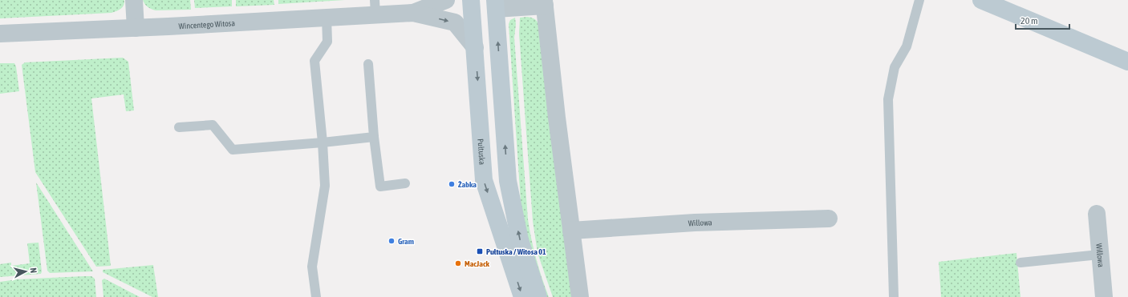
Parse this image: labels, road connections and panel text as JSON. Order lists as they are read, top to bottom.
{
  "streets": {
    "main road": ["Pułtuska"],
    "street": ["Wincentego Witosa", "Willowa"]
  },
  "crossings": [
    ["Wincentego Witosa", "Pułtuska"]
  ],
  "places": {
    "other": ["Żabka", "Gram", "MacJack"],
    "transit": ["Pułtuska / Witosa 01"]
  },
  "scale_bar": "20 m",
  "north": "right"
}
